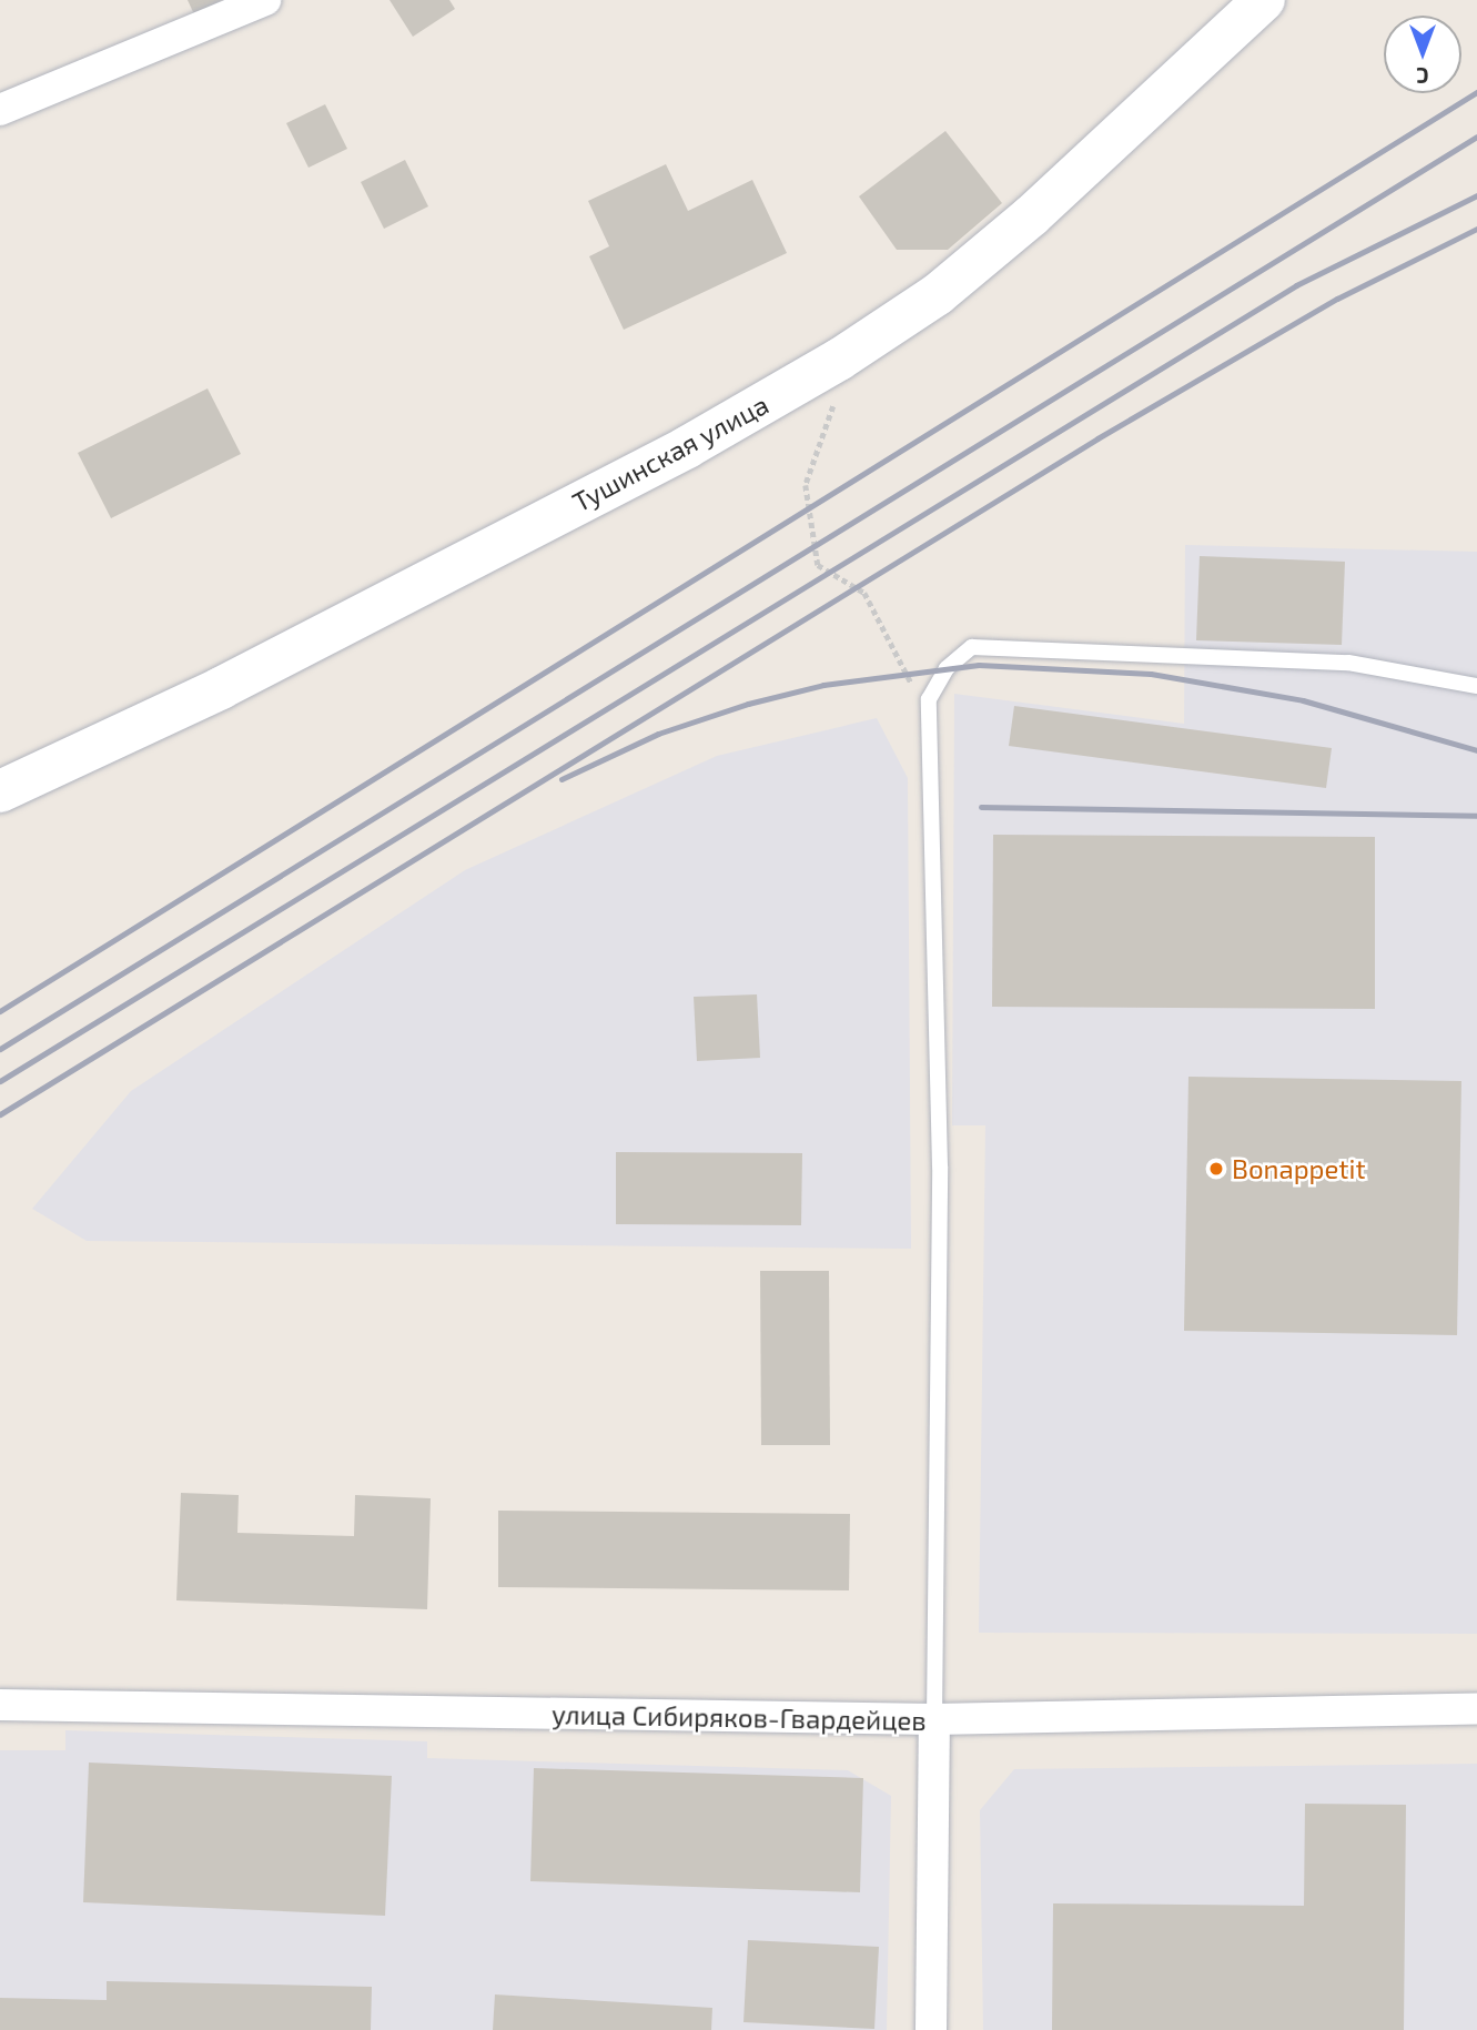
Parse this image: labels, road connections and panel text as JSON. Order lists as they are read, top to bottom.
{
  "streets": {
    "main road": ["Тушинская улица"],
    "street": ["улица Сибиряков-Гвардейцев"]
  },
  "places": ["Bonappetit"],
  "north": "bottom"
}
